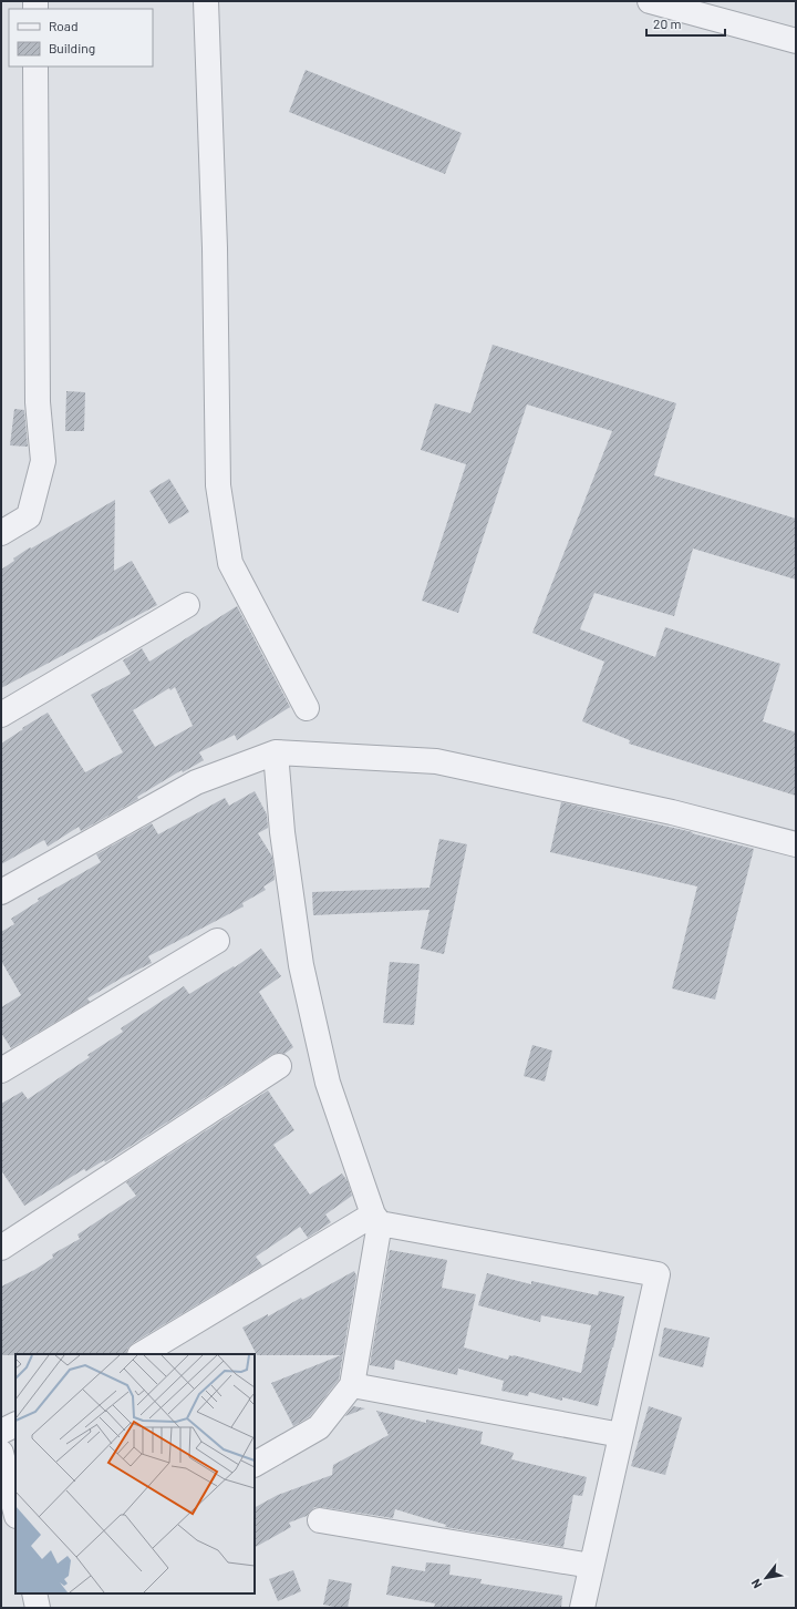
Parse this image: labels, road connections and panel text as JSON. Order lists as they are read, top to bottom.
{
  "legend": ["Road", "Building"],
  "scale_bar": "20 m",
  "north": "bottom left"
}
